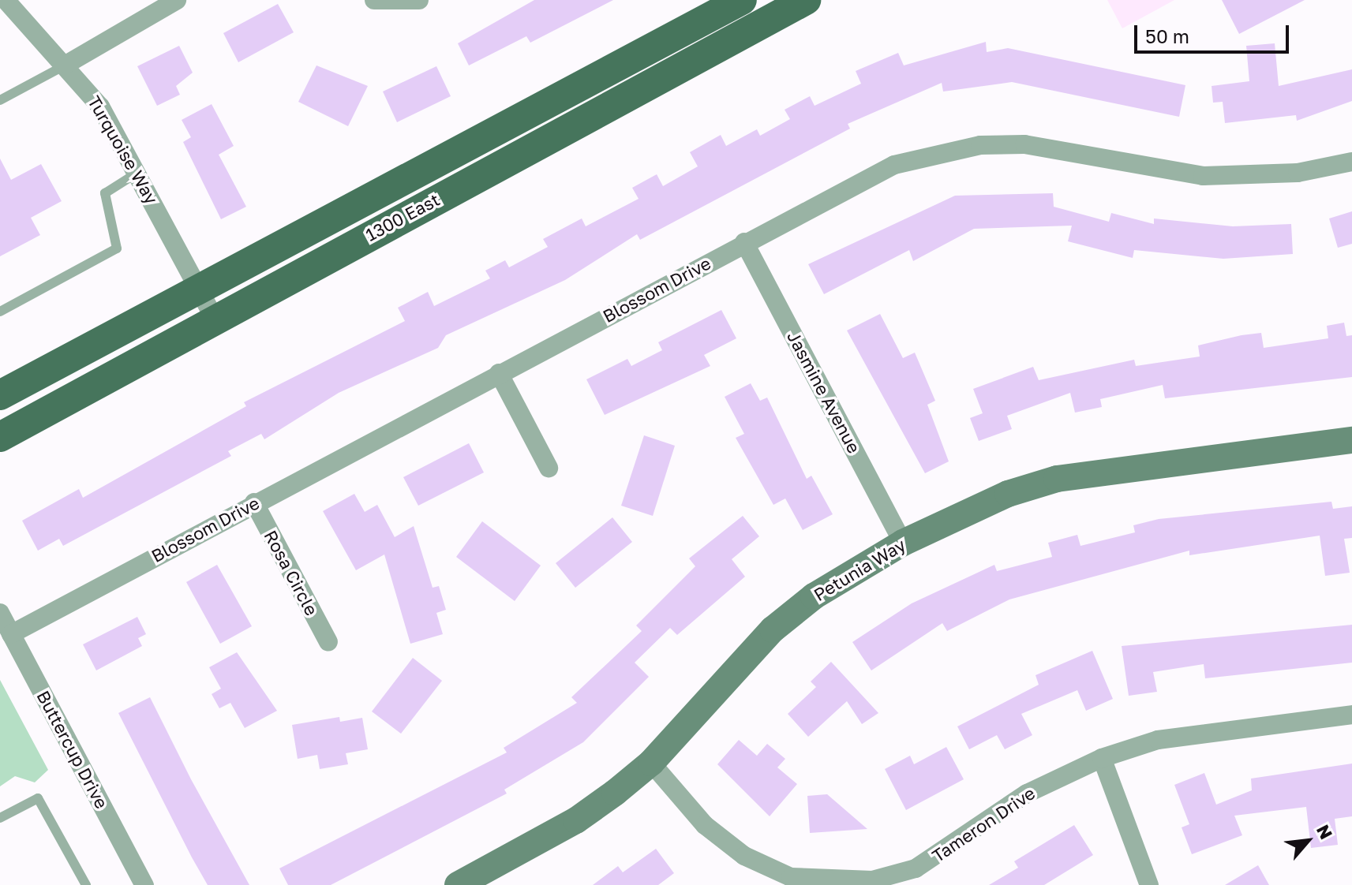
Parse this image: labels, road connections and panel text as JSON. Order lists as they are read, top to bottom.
{
  "streets": {
    "main road": ["1300 East"],
    "street": [
      "Turquoise Way",
      "Blossom Drive",
      "Jasmine Avenue",
      "Petunia Way",
      "Rosa Circle",
      "Buttercup Drive",
      "Tameron Drive"
    ]
  },
  "crossings": [
    ["Turquoise Way", "1300 East"],
    ["Blossom Drive", "Jasmine Avenue"],
    ["Blossom Drive", "Rosa Circle"],
    ["Blossom Drive", "Buttercup Drive"],
    ["Jasmine Avenue", "Petunia Way"],
    ["Petunia Way", "Tameron Drive"]
  ],
  "scale_bar": "50 m",
  "north": "top right"
}
